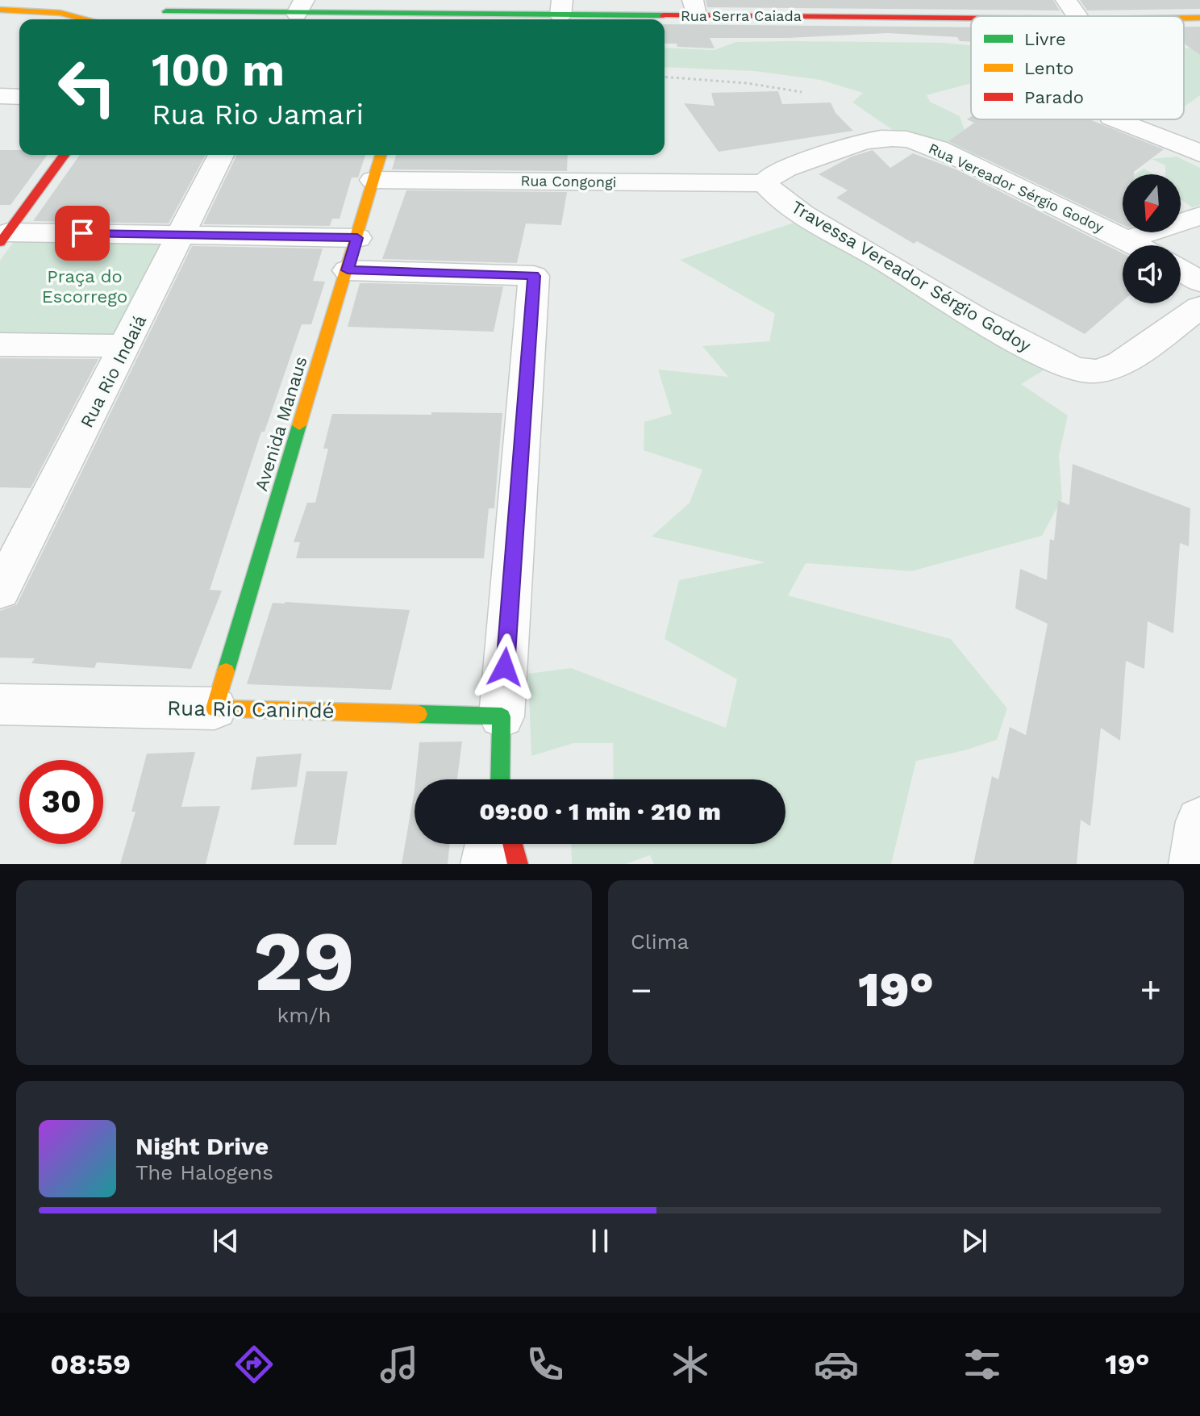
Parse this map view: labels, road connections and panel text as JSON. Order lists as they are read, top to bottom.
{
  "streets": {
    "main road": ["Rua Serra Caiada", "Avenida Manaus", "Rua Rio Canindé"],
    "street": [
      "Rua Congongi",
      "Rua Vereador Sérgio Godoy",
      "Travessa Vereador Sérgio Godoy",
      "Rua Rio Indaiá"
    ]
  },
  "crossings": [
    ["Rua Congongi", "Rua Vereador Sérgio Godoy"],
    ["Rua Congongi", "Travessa Vereador Sérgio Godoy"],
    ["Rua Congongi", "Avenida Manaus"],
    ["Rua Vereador Sérgio Godoy", "Travessa Vereador Sérgio Godoy"],
    ["Avenida Manaus", "Rua Rio Canindé"]
  ],
  "parks": ["Praça do Escorrego"],
  "legend": ["Livre", "Lento", "Parado"],
  "north": "bottom",
  "page": {
    "turn": ["100 m", "Rua Rio Jamari"],
    "limit": "30",
    "trip": "09:00 · 1 min · 210 m",
    "tile": [
      ["29", "km/h"],
      "Clima"
    ],
    "heat": ["−", "19°", "+"],
    "song": ["Night Drive", "The Halogens"],
    "tabs": ["08:59", "19°"]
  }
}
